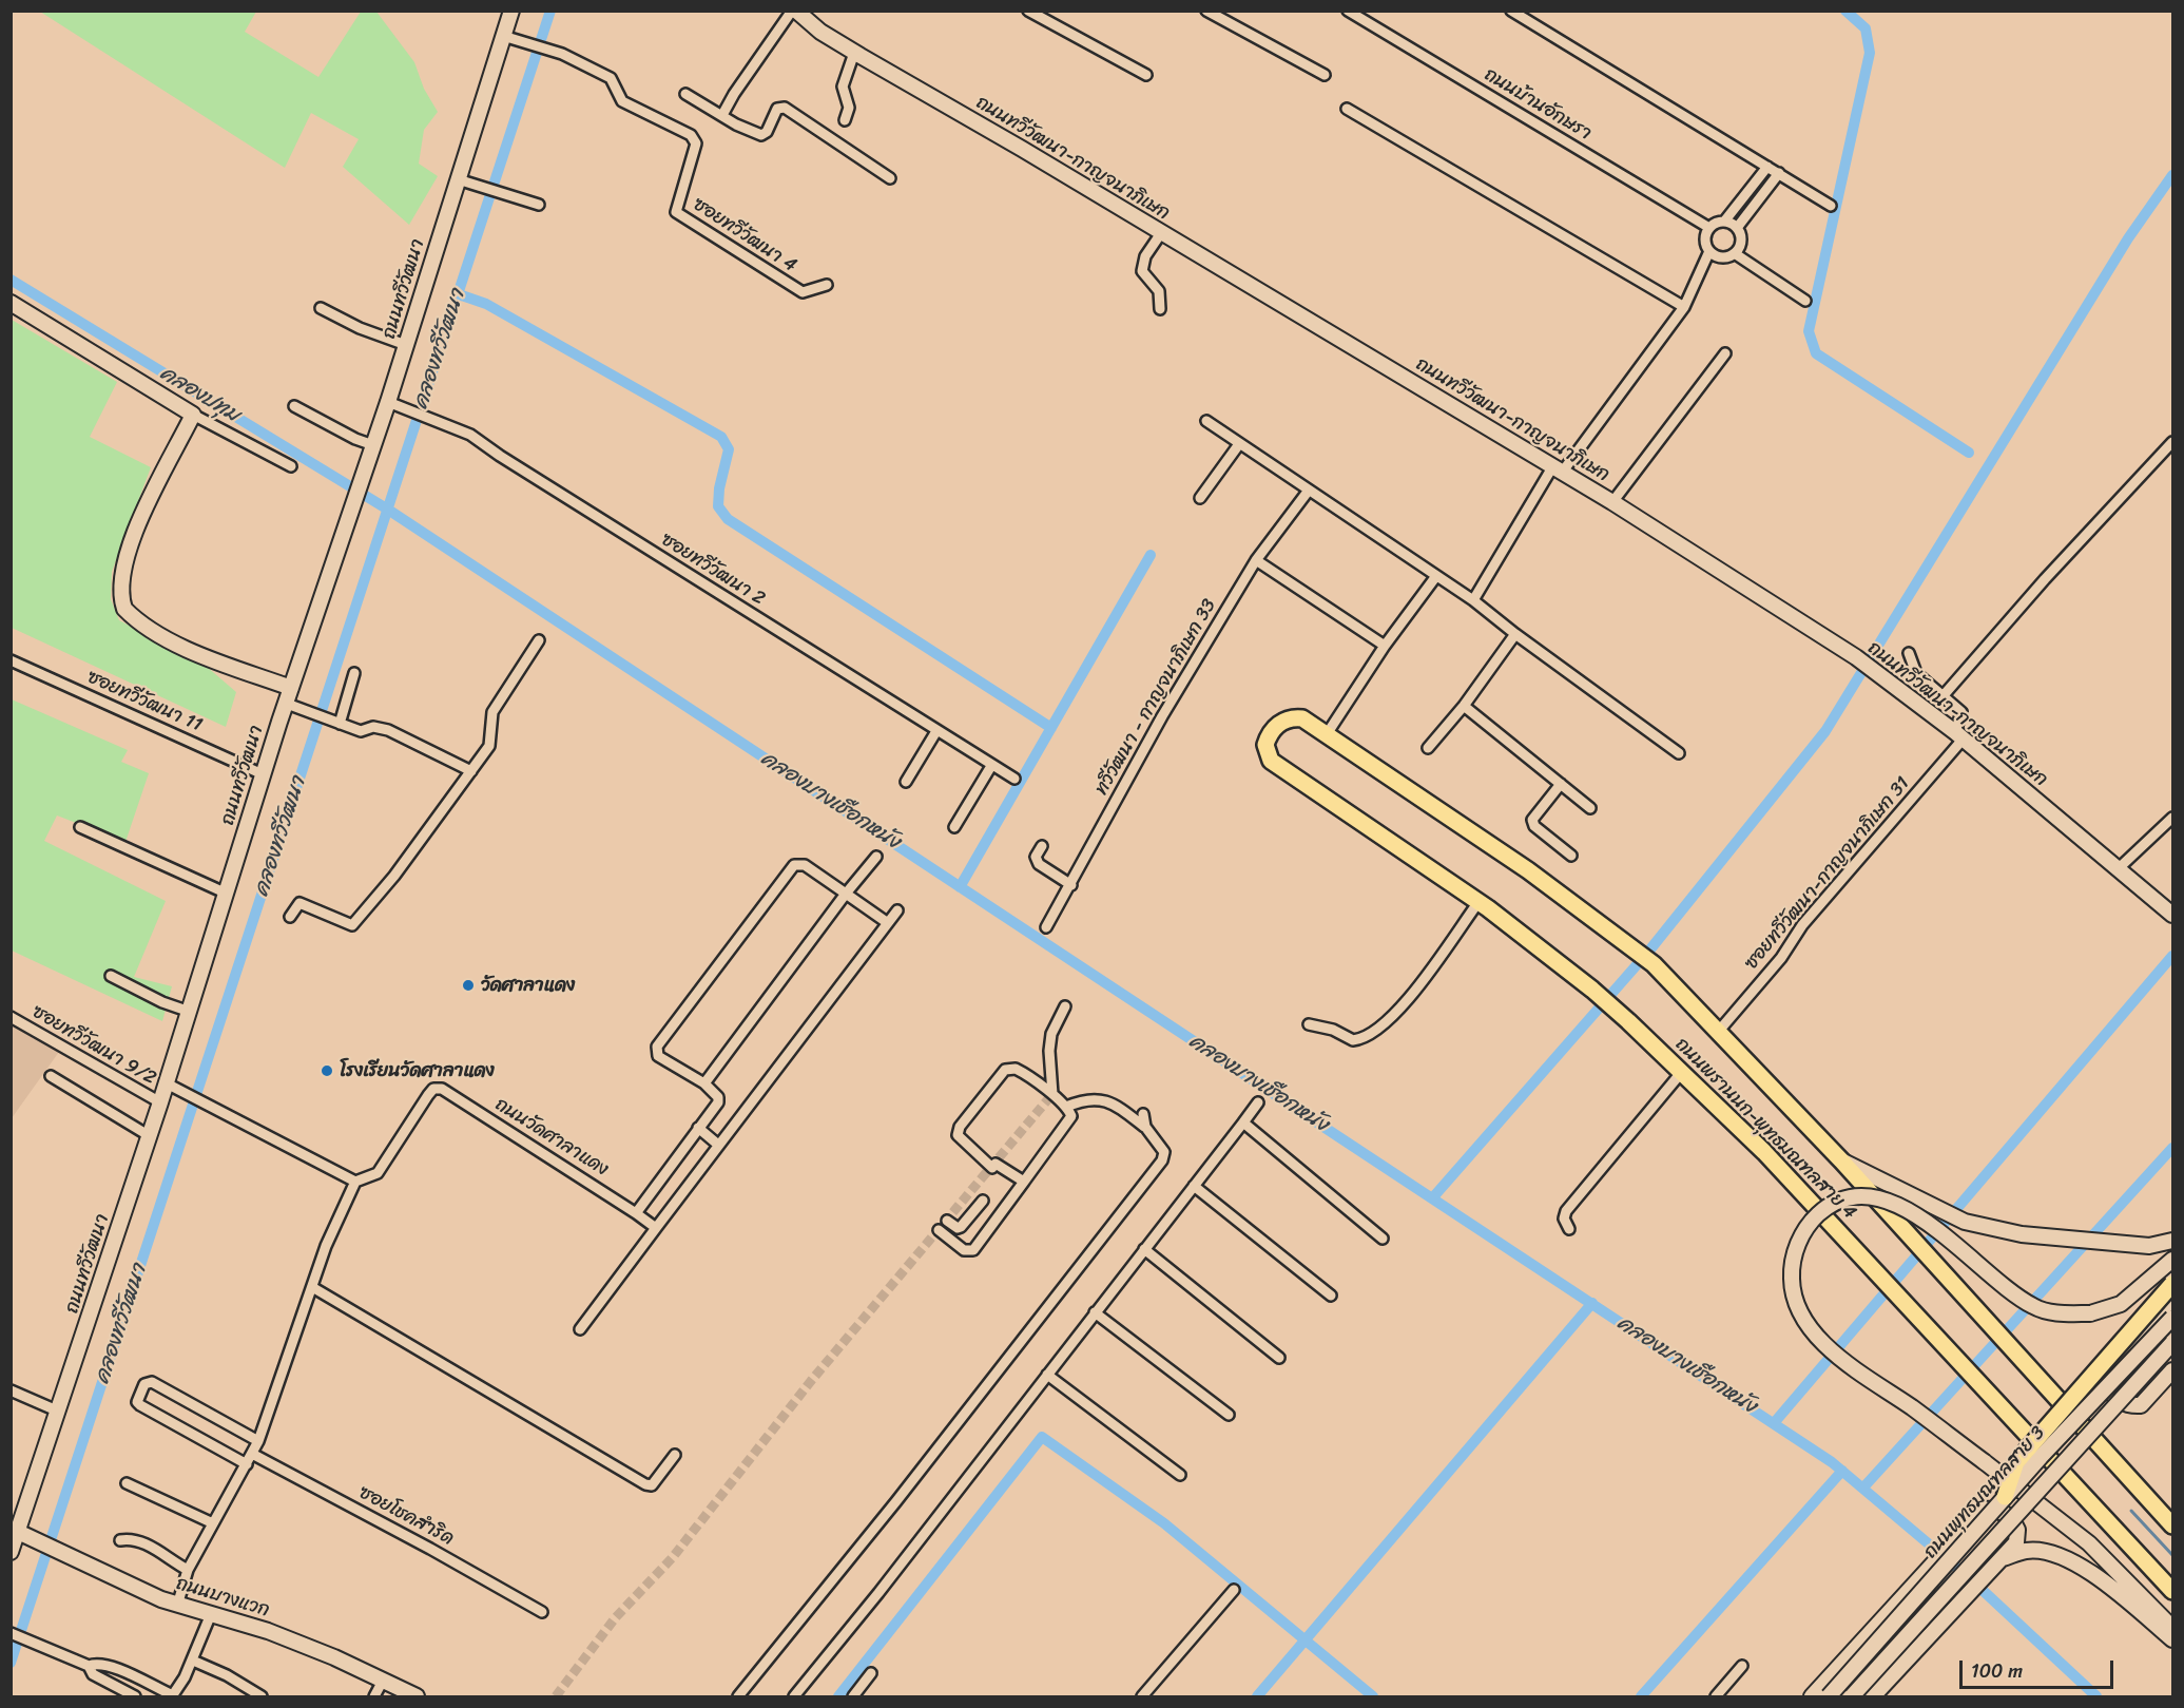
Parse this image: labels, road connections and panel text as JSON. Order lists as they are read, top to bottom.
{
  "streets": {
    "main road": [
      "ถนนทวีวัฒนา-กาญจนาภิเษก",
      "ถนนทวีวัฒนา",
      "ถนนพรานนก-พุทธมณฑลสาย 4",
      "ถนนพุทธมณฑลสาย 3",
      "ถนนบางแวก"
    ],
    "street": [
      "ถนนบ้านอักษรา",
      "ซอยทวีวัฒนา 4",
      "ซอยทวีวัฒนา 2",
      "ทวีวัฒนา - กาญจนาภิเษก 33",
      "ซอยทวีวัฒนา 11",
      "ซอยทวีวัฒนา-กาญจนาภิเษก 31",
      "ซอยทวีวัฒนา 9/2",
      "ถนนวัดศาลาแดง",
      "ซอยโชคสำริด"
    ]
  },
  "crossings": [
    ["ถนนทวีวัฒนา-กาญจนาภิเษก", "ซอยทวีวัฒนา-กาญจนาภิเษก 31"],
    ["ซอยทวีวัฒนา 4", "ถนนทวีวัฒนา"],
    ["ถนนทวีวัฒนา", "ซอยทวีวัฒนา 2"],
    ["ถนนทวีวัฒนา", "ซอยทวีวัฒนา 11"],
    ["ถนนทวีวัฒนา", "ซอยทวีวัฒนา 9/2"],
    ["ถนนทวีวัฒนา", "ถนนบางแวก"],
    ["ซอยทวีวัฒนา-กาญจนาภิเษก 31", "ถนนพรานนก-พุทธมณฑลสาย 4"]
  ],
  "water": ["คลองทวีวัฒนา", "คลองปทุม", "คลองบางเชือกหนัง"],
  "places": ["วัดศาลาแดง", "โรงเรียนวัดศาลาแดง"],
  "scale_bar": "100 m"
}
